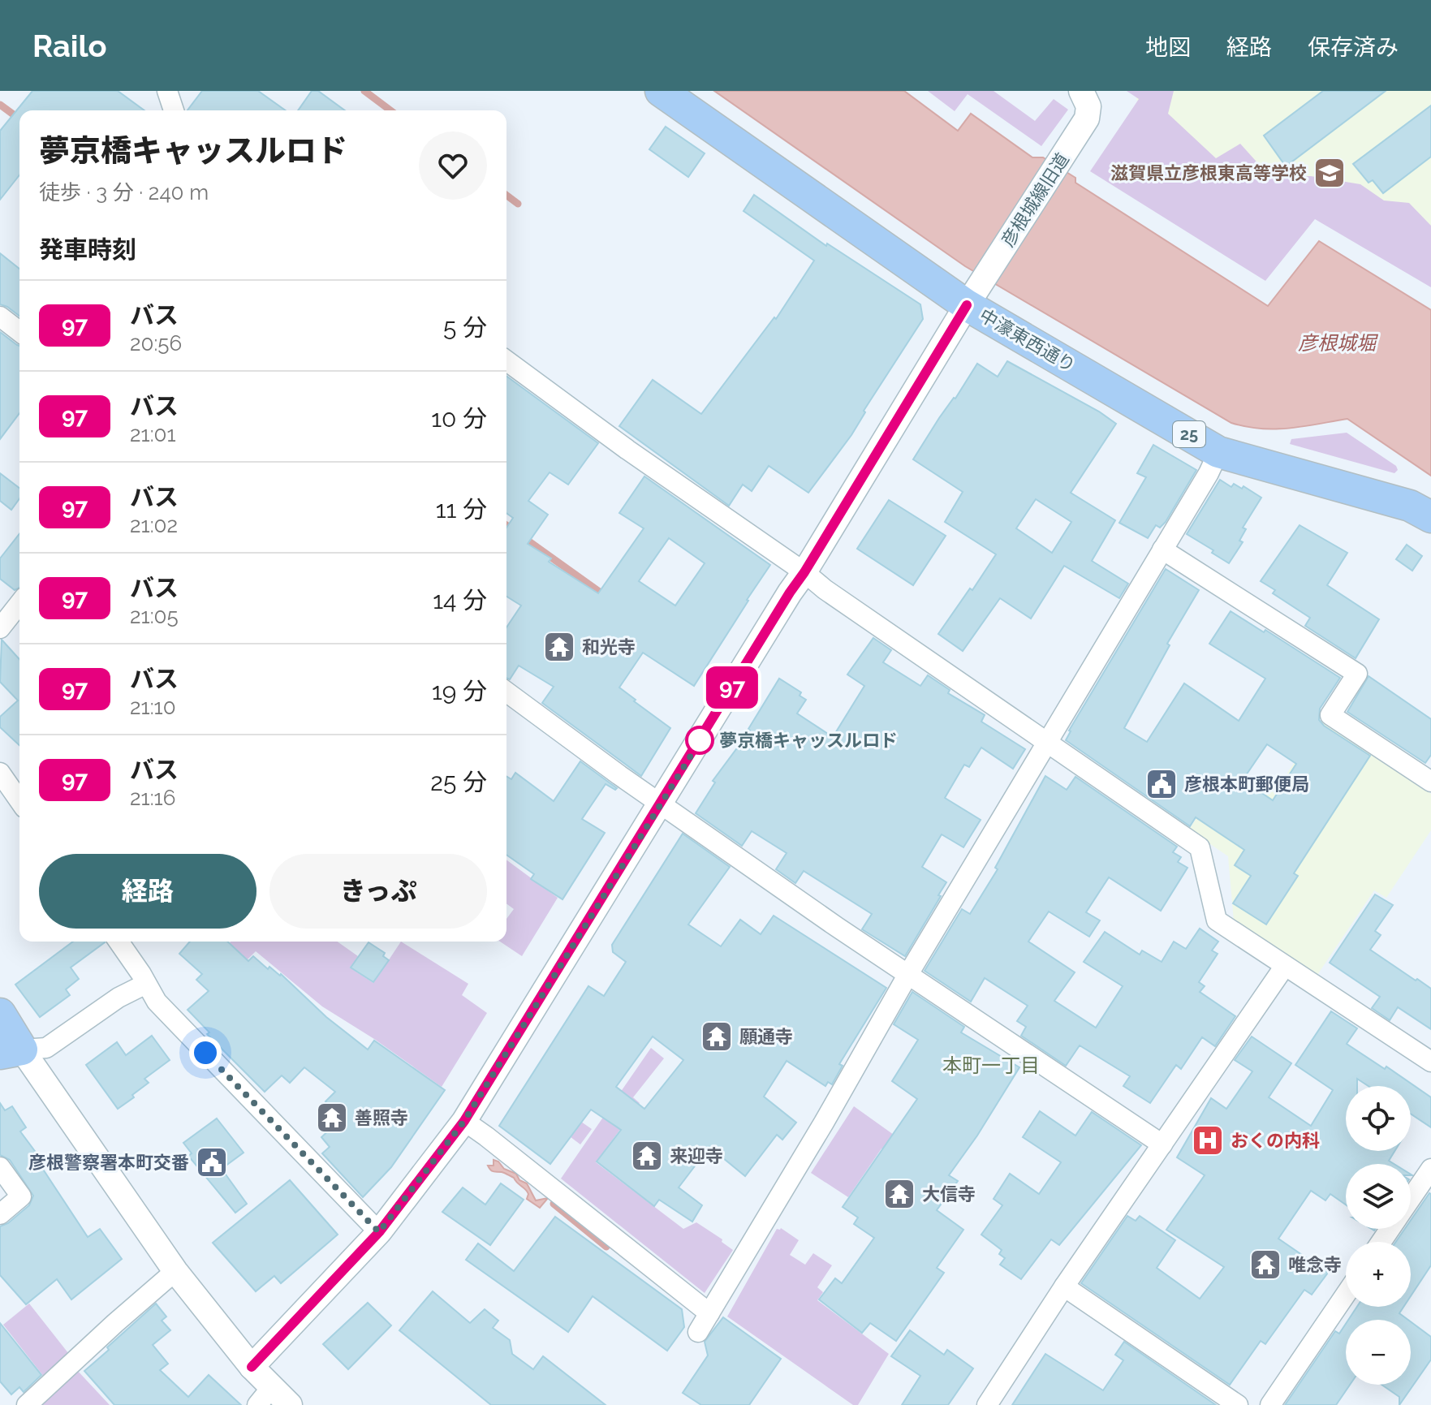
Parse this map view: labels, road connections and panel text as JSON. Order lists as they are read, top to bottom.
{
  "streets": {
    "main road": ["中濠東西通り", "25"],
    "street": ["彦根城線旧道"]
  },
  "crossings": [
    ["彦根城線旧道", "中濠東西通り"]
  ],
  "districts": ["本町一丁目"],
  "water": ["彦根城堀"],
  "places": {
    "school or university": ["滋賀県立彦根東高等学校"],
    "temple": [
      "和光寺",
      "願通寺",
      "善照寺",
      "来迎寺",
      "大信寺",
      "唯念寺"
    ],
    "other": ["夢京橋キャッスルロド"],
    "public building": ["彦根本町郵便局", "彦根警察署本町交番"],
    "hospital": ["おくの内科"]
  },
  "lines": ["bus line 97"],
  "page": {
    "header": "Railo",
    "nav": ["地図", "経路", "保存済み"],
    "on_map": "97",
    "heading": [
      ["夢京橋キャッスルロド", "徒歩 · 3 分 · 240 m"],
      "発車時刻"
    ],
    "list": [
      {
        "mark": "97",
        "name": "バス",
        "note": "20:56",
        "value": "5 分"
      },
      {
        "mark": "97",
        "name": "バス",
        "note": "21:01",
        "value": "10 分"
      },
      {
        "mark": "97",
        "name": "バス",
        "note": "21:02",
        "value": "11 分"
      },
      {
        "mark": "97",
        "name": "バス",
        "note": "21:05",
        "value": "14 分"
      },
      {
        "mark": "97",
        "name": "バス",
        "note": "21:10",
        "value": "19 分"
      },
      {
        "mark": "97",
        "name": "バス",
        "note": "21:16",
        "value": "25 分"
      }
    ],
    "buttons": ["経路", "きっぷ"],
    "map_buttons": ["+", "−"]
  }
}
